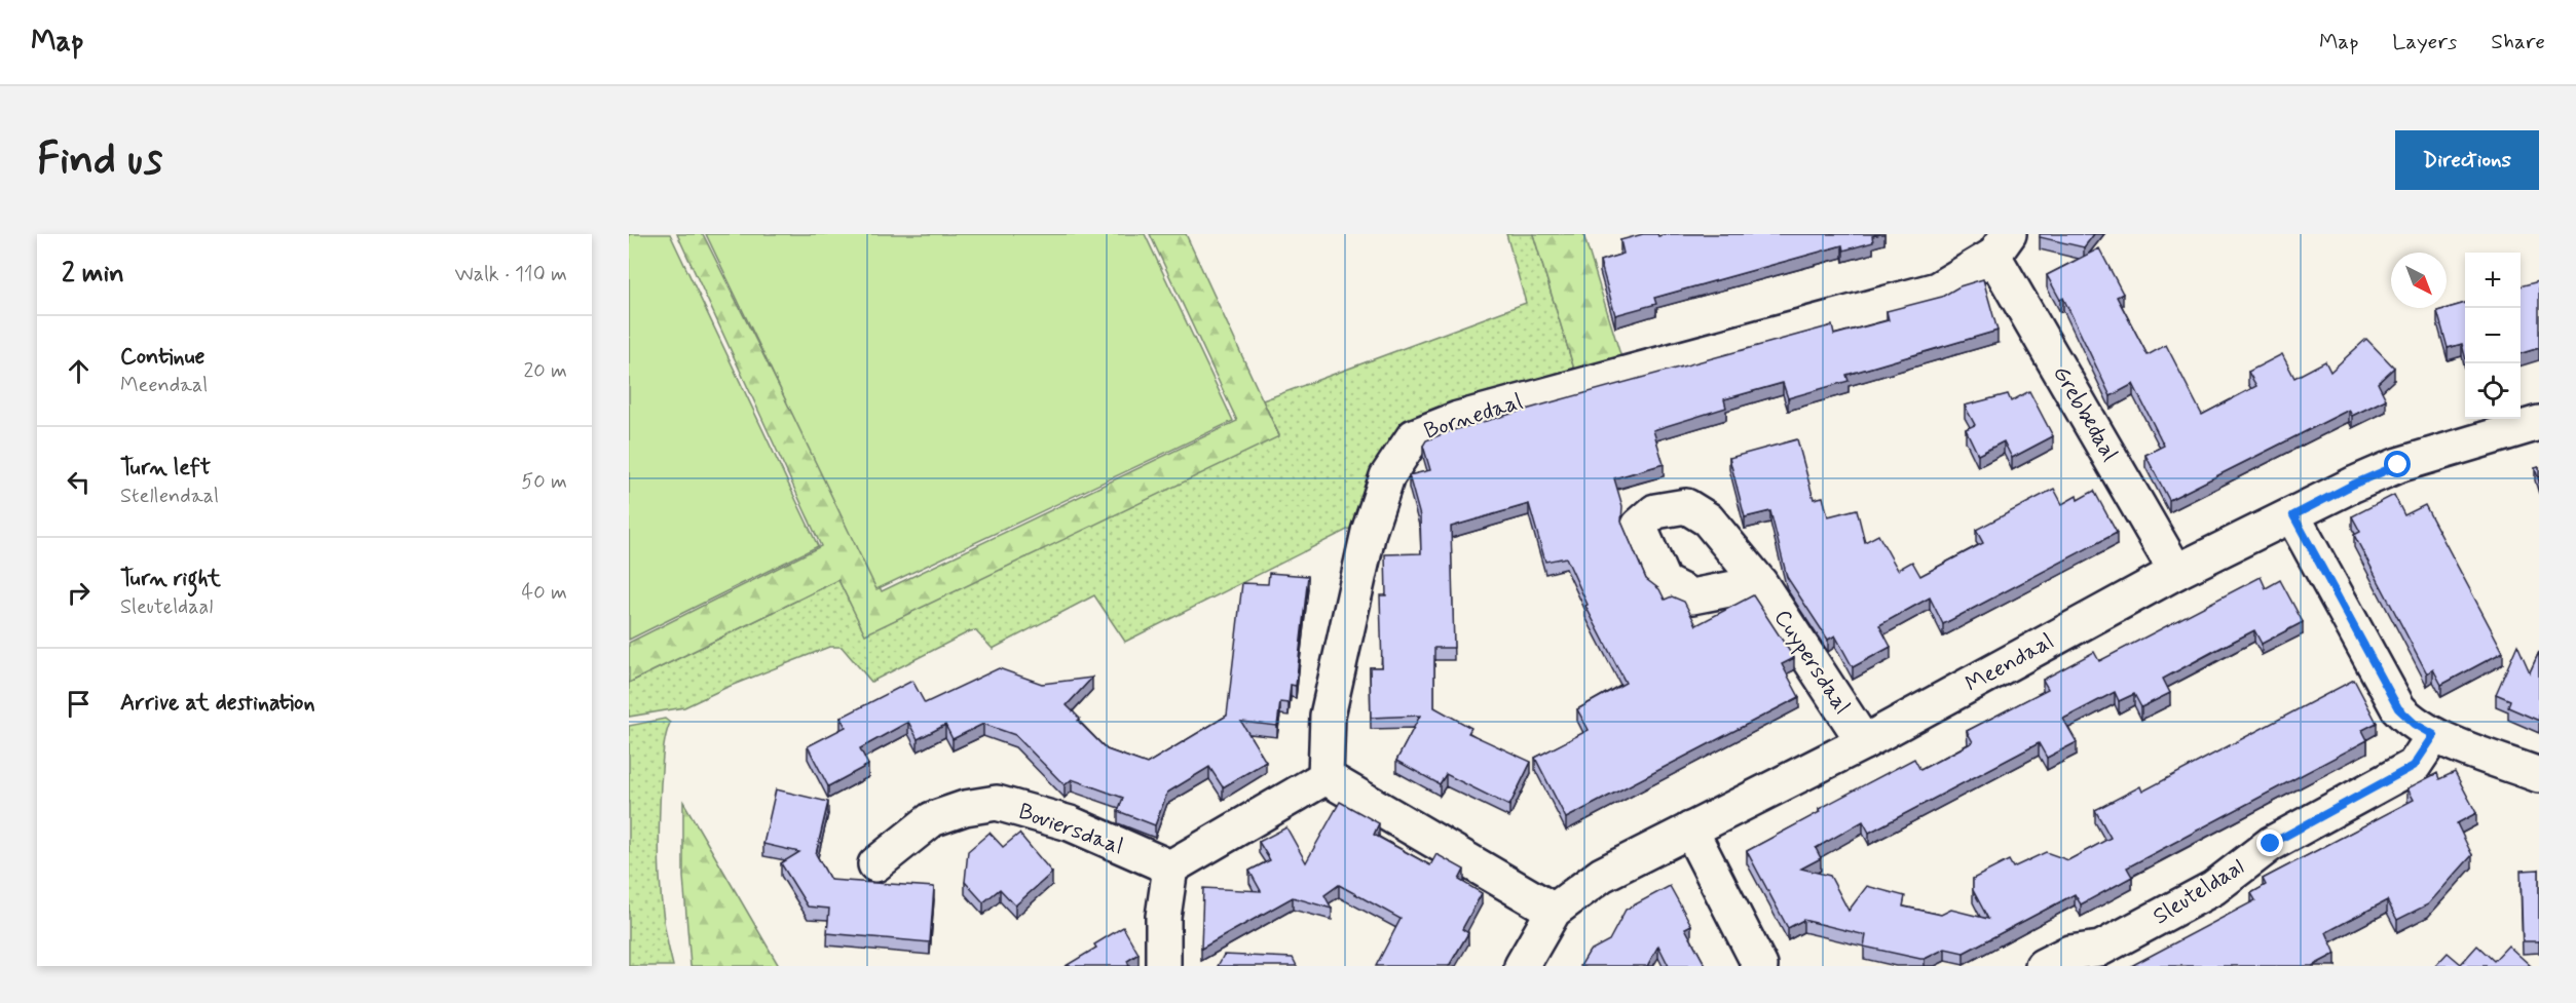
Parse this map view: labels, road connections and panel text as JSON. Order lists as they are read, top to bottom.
{
  "streets": {
    "street": [
      "Grebbedaal",
      "Bornedaal",
      "Cuypersdaal",
      "Meendaal",
      "Boviersdaal",
      "Sleuteldaal"
    ]
  },
  "crossings": [
    ["Grebbedaal", "Bornedaal"],
    ["Grebbedaal", "Meendaal"],
    ["Cuypersdaal", "Meendaal"]
  ],
  "north": "bottom right",
  "page": {
    "header": "Map",
    "nav": ["Map", "Layers", "Share"],
    "buttons": "Directions",
    "title": "Find us",
    "heading": ["2 min", "Walk · 110 m"],
    "map_buttons": ["+", "−"],
    "list": [
      ["Continue", "Meendaal", "20 m"],
      ["Turn left", "Stellendaal", "50 m"],
      ["Turn right", "Sleuteldaal", "40 m"],
      "Arrive at destination"
    ]
  }
}
